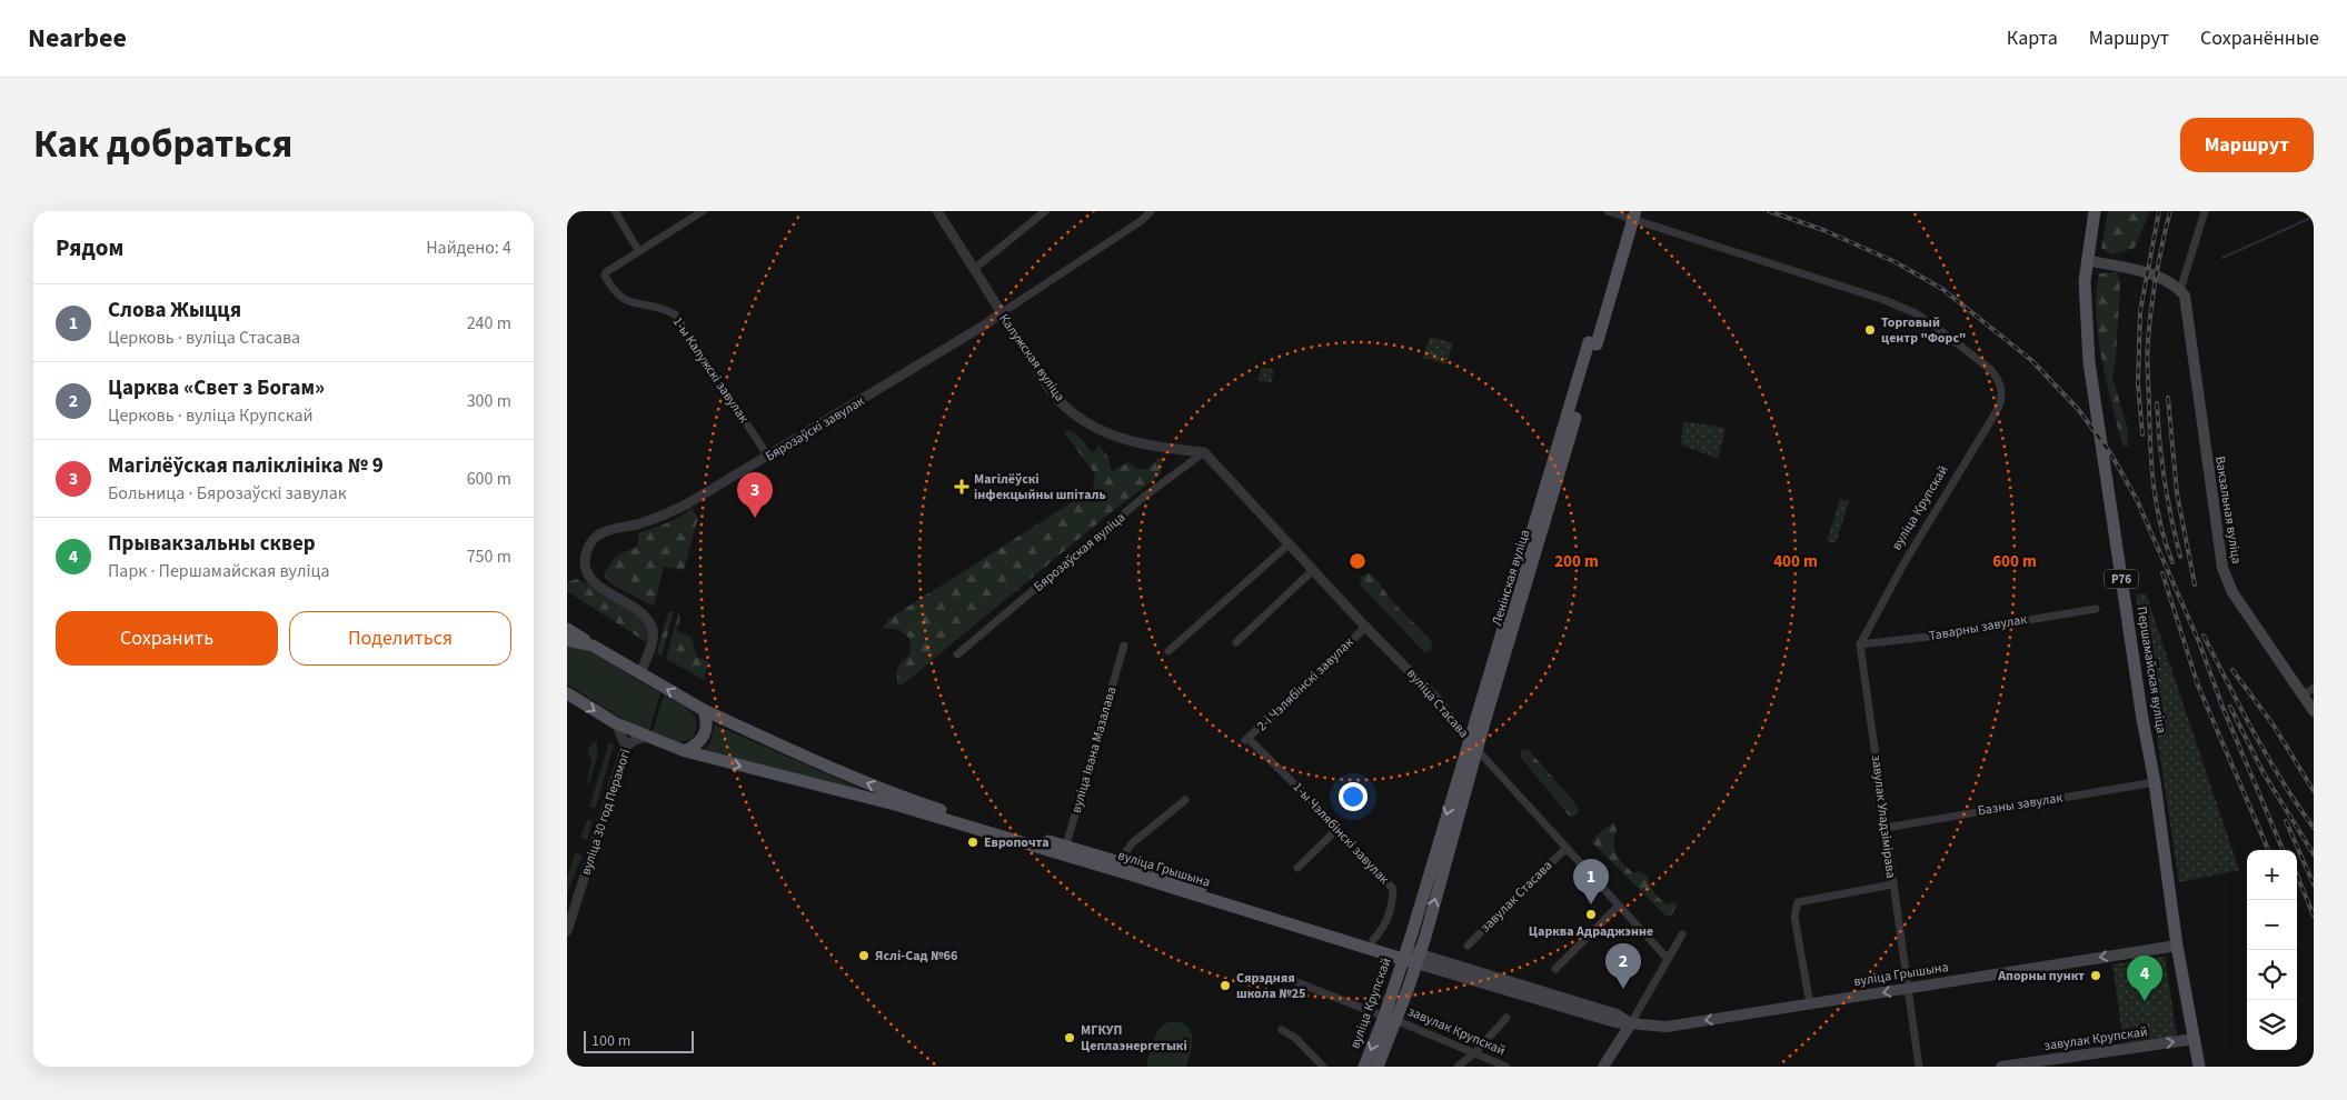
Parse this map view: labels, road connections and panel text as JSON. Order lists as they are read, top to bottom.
{
  "streets": {
    "main road": [
      "вуліца Крупскай",
      "Вакзальная вуліца",
      "Ленінская вуліца",
      "Р76",
      "Першамайская вуліца",
      "вуліца Грышына",
      "завулак Крупскай"
    ],
    "street": [
      "Калужская вуліца",
      "1-ы Калужскі завулак",
      "Бярозаўскі завулак",
      "Бярозаўская вуліца",
      "Таварны завулак",
      "2-і Чэлябінскі завулак",
      "вуліца Стасава",
      "вуліца Iвана Мазалава",
      "Базны завулак",
      "вуліца 30 год Перамогі",
      "завулак Уладзімірава",
      "1-ы Чэлябінскі завулак",
      "завулак Стасава"
    ]
  },
  "crossings": [
    ["Калужская вуліца", "Бярозаўскі завулак"],
    ["Калужская вуліца", "Бярозаўская вуліца"],
    ["Калужская вуліца", "вуліца Стасава"],
    ["1-ы Калужскі завулак", "Бярозаўскі завулак"],
    ["Бярозаўскі завулак", "вуліца Грышына"],
    ["вуліца Крупскай", "Ленінская вуліца"],
    ["вуліца Крупскай", "Таварны завулак"],
    ["вуліца Крупскай", "завулак Уладзімірава"],
    ["вуліца Крупскай", "вуліца Грышына"],
    ["вуліца Крупскай", "завулак Крупскай"],
    ["Бярозаўская вуліца", "вуліца Стасава"],
    ["Ленінская вуліца", "вуліца Стасава"],
    ["Ленінская вуліца", "вуліца Грышына"],
    ["Таварны завулак", "завулак Уладзімірава"],
    ["Першамайская вуліца", "Базны завулак"],
    ["Першамайская вуліца", "вуліца Грышына"],
    ["Першамайская вуліца", "завулак Крупскай"],
    ["2-і Чэлябінскі завулак", "вуліца Стасава"],
    ["2-і Чэлябінскі завулак", "1-ы Чэлябінскі завулак"],
    ["вуліца Стасава", "завулак Стасава"],
    ["вуліца Iвана Мазалава", "вуліца Грышына"],
    ["Базны завулак", "завулак Уладзімірава"],
    ["вуліца 30 год Перамогі", "вуліца Грышына"],
    ["завулак Уладзімірава", "вуліца Грышына"],
    ["1-ы Чэлябінскі завулак", "вуліца Грышына"]
  ],
  "one_way": ["завулак Крупскай"],
  "places": {
    "other": [
      "Торговый центр \"Форс\"",
      "Европочта",
      "Царква Адраджэнне",
      "Яслі-Сад №66",
      "Апорны пункт",
      "Сярэдняя школа №25",
      "МГКУП Цеплаэнергетыкі"
    ],
    "health": ["Магілёўскі інфекцыйны шпіталь"]
  },
  "scale_bar": "100 m",
  "page": {
    "header": "Nearbee",
    "nav": ["Карта", "Маршрут", "Сохранённые"],
    "title": "Как добраться",
    "buttons": [
      "Маршрут",
      ["Сохранить", "Поделиться"]
    ],
    "heading": ["Рядом", "Найдено: 4"],
    "list": [
      {
        "mark": "1",
        "name": "Слова Жыцця",
        "note": "Церковь · вуліца Стасава",
        "value": "240 m"
      },
      {
        "mark": "2",
        "name": "Царква «Свет з Богам»",
        "note": "Церковь · вуліца Крупскай",
        "value": "300 m"
      },
      {
        "mark": "3",
        "name": "Магілёўская паліклініка № 9",
        "note": "Больница · Бярозаўскі завулак",
        "value": "600 m"
      },
      {
        "mark": "4",
        "name": "Прывакзальны сквер",
        "note": "Парк · Першамайская вуліца",
        "value": "750 m"
      }
    ],
    "pins": [
      "3",
      "1",
      "2",
      "4"
    ],
    "map_buttons": ["+", "−"],
    "scale": "100 m"
  },
  "rings": ["200 m", "400 m", "600 m"]
}
